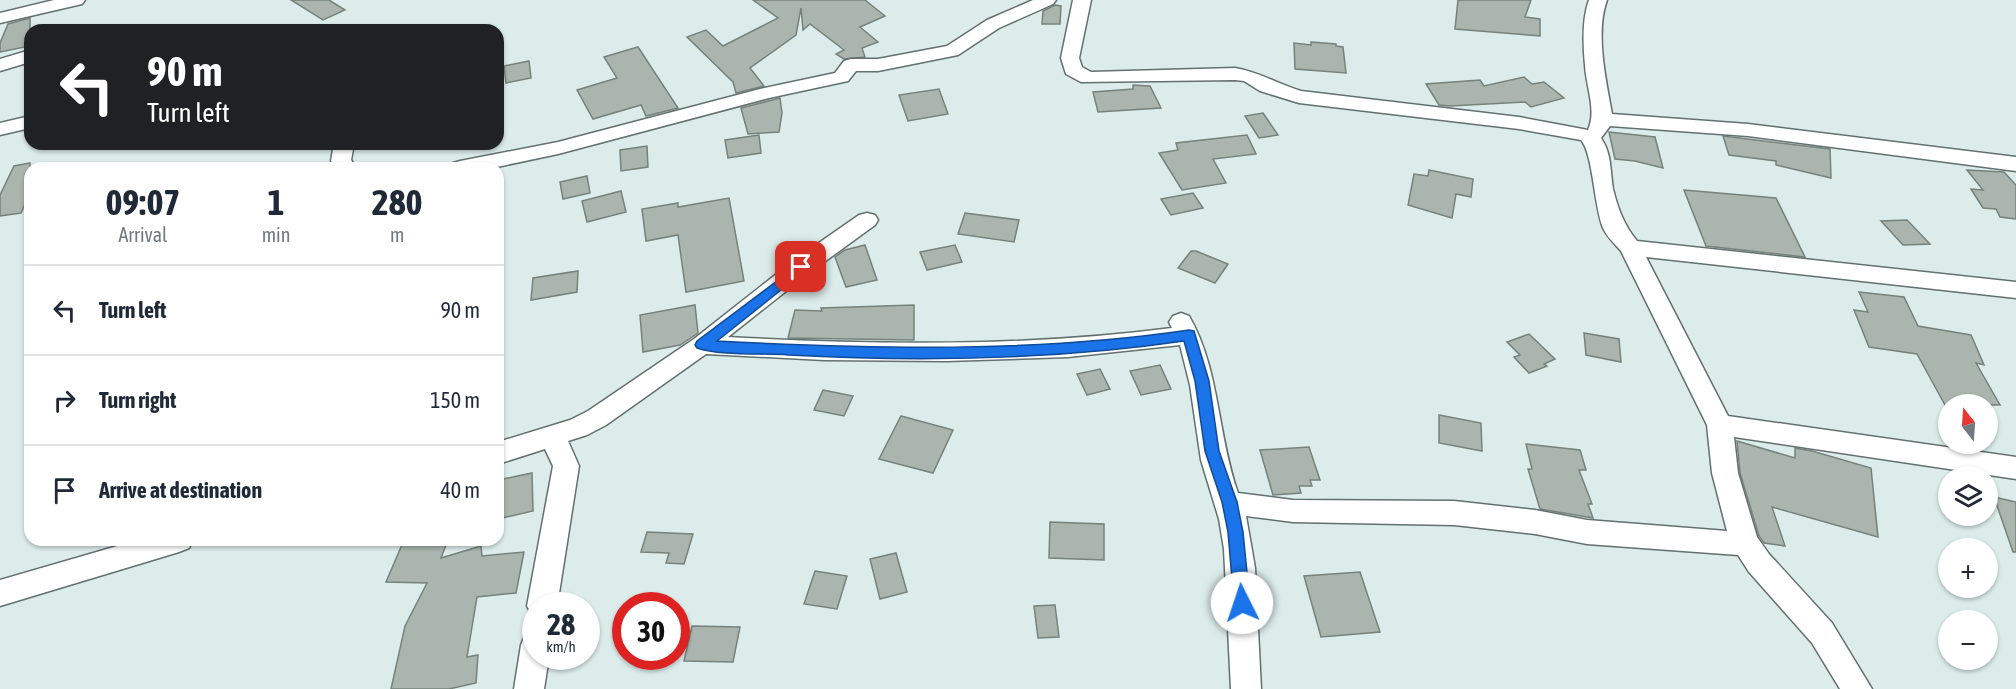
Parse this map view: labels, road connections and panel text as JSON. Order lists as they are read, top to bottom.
{
  "north": "top",
  "page": {
    "turn": ["90 m", "Turn left"],
    "eta": [
      "09:07",
      "Arrival",
      "1",
      "min",
      "280",
      "m"
    ],
    "list": [
      {
        "name": "Turn left",
        "value": "90 m"
      },
      {
        "name": "Turn right",
        "value": "150 m"
      },
      {
        "name": "Arrive at destination",
        "value": "40 m"
      }
    ],
    "map_buttons": ["+", "−"],
    "speed": "28 km/h",
    "limit": "30"
  }
}
